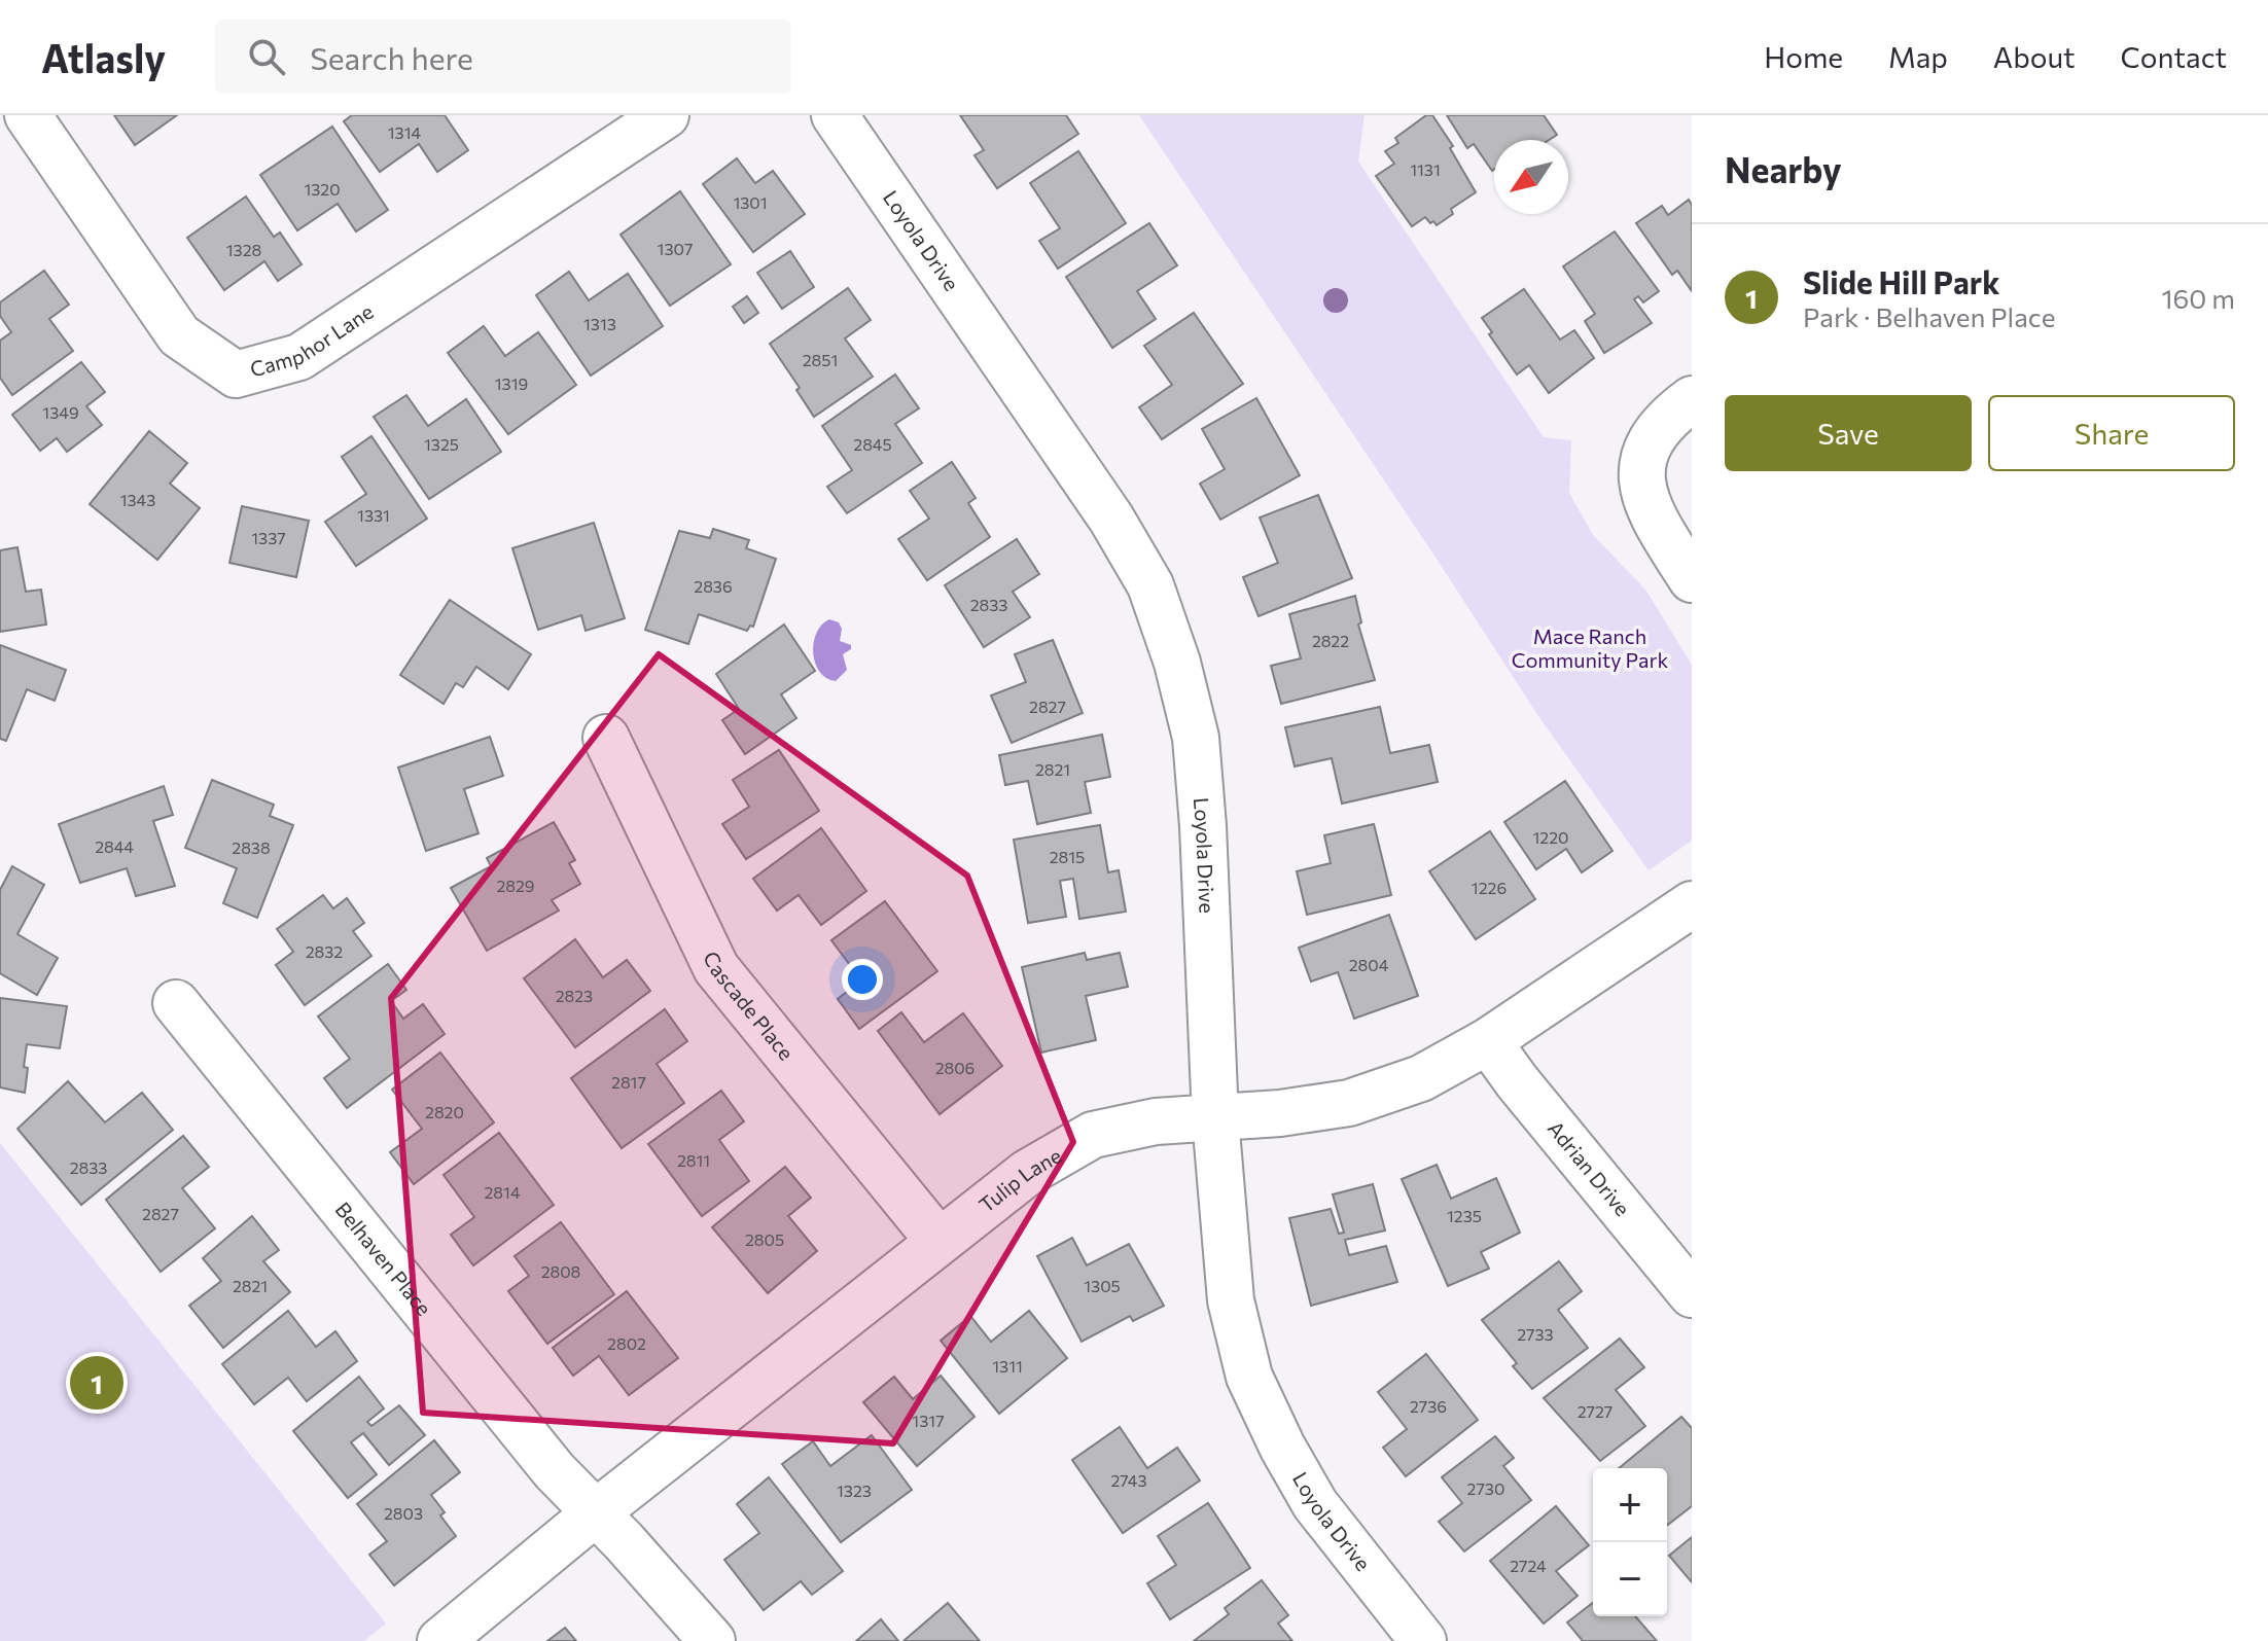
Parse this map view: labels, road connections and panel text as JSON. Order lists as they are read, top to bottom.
{
  "streets": {
    "street": [
      "Loyola Drive",
      "Camphor Lane",
      "Cascade Place",
      "Adrian Drive",
      "Tulip Lane",
      "Belhaven Place"
    ]
  },
  "crossings": [
    ["Loyola Drive", "Tulip Lane"],
    ["Cascade Place", "Tulip Lane"],
    ["Adrian Drive", "Tulip Lane"],
    ["Tulip Lane", "Belhaven Place"]
  ],
  "parks": ["Mace Ranch Community Park"],
  "house_numbers": [
    "1314",
    "1131",
    "1320",
    "1301",
    "1307",
    "1328",
    "1313",
    "2851",
    "1319",
    "1349",
    "1325",
    "2845",
    "1343",
    "1331",
    "1337",
    "2836",
    "2833",
    "2822",
    "2827",
    "2821",
    "1220",
    "2844",
    "2838",
    "2815",
    "2829",
    "1226",
    "2832",
    "2804",
    "2823",
    "2806",
    "2817",
    "2820",
    "2811",
    "2833",
    "2814",
    "2827",
    "1235",
    "2805",
    "2808",
    "2821",
    "1305",
    "2733",
    "2802",
    "1311",
    "2736",
    "2727",
    "1317",
    "2743",
    "2730",
    "1323",
    "2803",
    "2724"
  ],
  "north": "bottom left",
  "page": {
    "header": "Atlasly",
    "search": "Search here",
    "nav": [
      "Home",
      "Map",
      "About",
      "Contact"
    ],
    "heading": "Nearby",
    "list": [
      {
        "mark": "1",
        "name": "Slide Hill Park",
        "note": "Park · Belhaven Place",
        "value": "160 m"
      }
    ],
    "buttons": ["Save", "Share"],
    "pins": "1",
    "map_buttons": ["+", "−"]
  }
}
